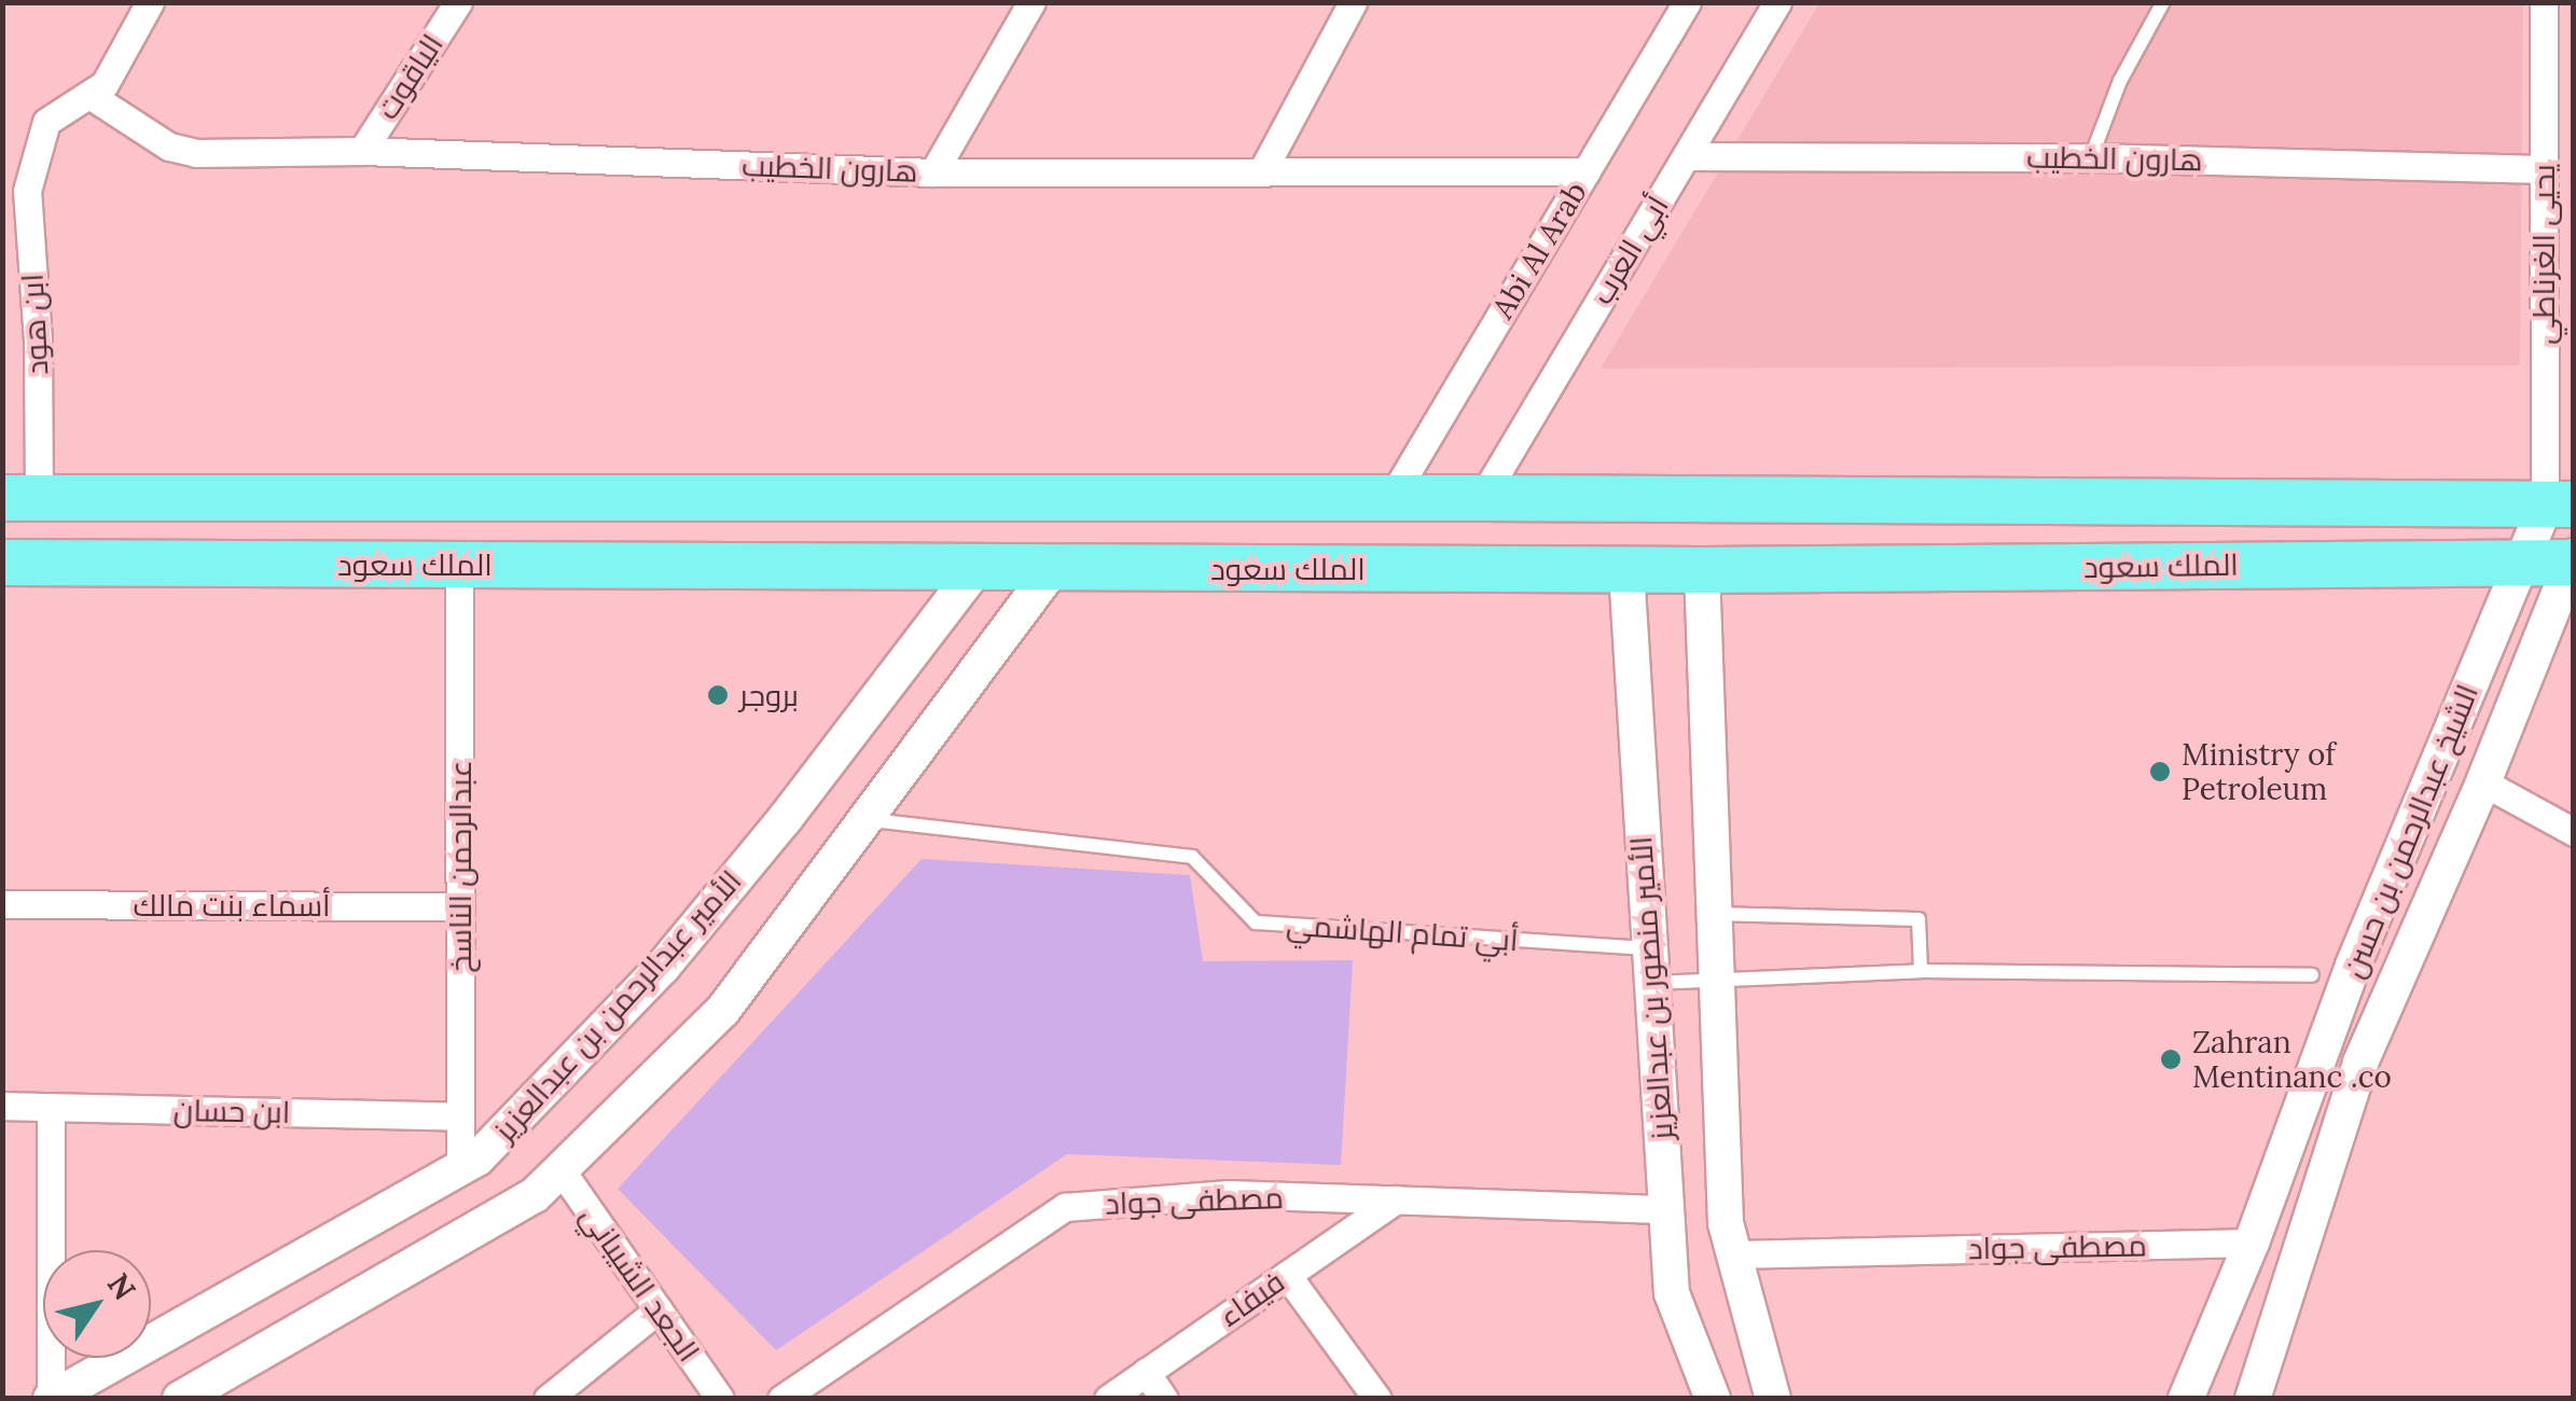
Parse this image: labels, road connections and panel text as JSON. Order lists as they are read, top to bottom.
{
  "streets": {
    "main road": ["الملك سعود"],
    "street": [
      "الياقوت",
      "هارون الخطيب",
      "Abi Al Arab",
      "أبي العرب",
      "يحيى الغرناطي",
      "ابن هود",
      "الشيخ عبدالرحمن بن حسن",
      "عبدالرحمن الناسخ",
      "أسماء بنت مالك",
      "الأمير منصور بن عبدالعزيز",
      "الأمير عبدالرحمن بن عبدالعزيز",
      "ابن حسان",
      "مصطفى جواد",
      "الجعد الشيباني",
      "فيفاء"
    ],
    "lane": ["أبي تمام الهاشمي"]
  },
  "crossings": [
    ["الياقوت", "هارون الخطيب"],
    ["هارون الخطيب", "Abi Al Arab"],
    ["هارون الخطيب", "أبي العرب"],
    ["هارون الخطيب", "يحيى الغرناطي"],
    ["هارون الخطيب", "ابن هود"],
    ["Abi Al Arab", "الملك سعود"],
    ["أبي العرب", "الملك سعود"],
    ["يحيى الغرناطي", "الملك سعود"],
    ["يحيى الغرناطي", "الشيخ عبدالرحمن بن حسن"],
    ["ابن هود", "الملك سعود"],
    ["الملك سعود", "الشيخ عبدالرحمن بن حسن"],
    ["الملك سعود", "عبدالرحمن الناسخ"],
    ["الملك سعود", "الأمير منصور بن عبدالعزيز"],
    ["الملك سعود", "الأمير عبدالرحمن بن عبدالعزيز"],
    ["الشيخ عبدالرحمن بن حسن", "مصطفى جواد"],
    ["عبدالرحمن الناسخ", "أسماء بنت مالك"],
    ["عبدالرحمن الناسخ", "الأمير عبدالرحمن بن عبدالعزيز"],
    ["عبدالرحمن الناسخ", "ابن حسان"],
    ["أبي تمام الهاشمي", "الأمير منصور بن عبدالعزيز"],
    ["الأمير منصور بن عبدالعزيز", "مصطفى جواد"],
    ["مصطفى جواد", "فيفاء"]
  ],
  "places": ["بروجر", "Ministry of Petroleum", "Zahran Mentinanc .co"],
  "north": "top right"
}
